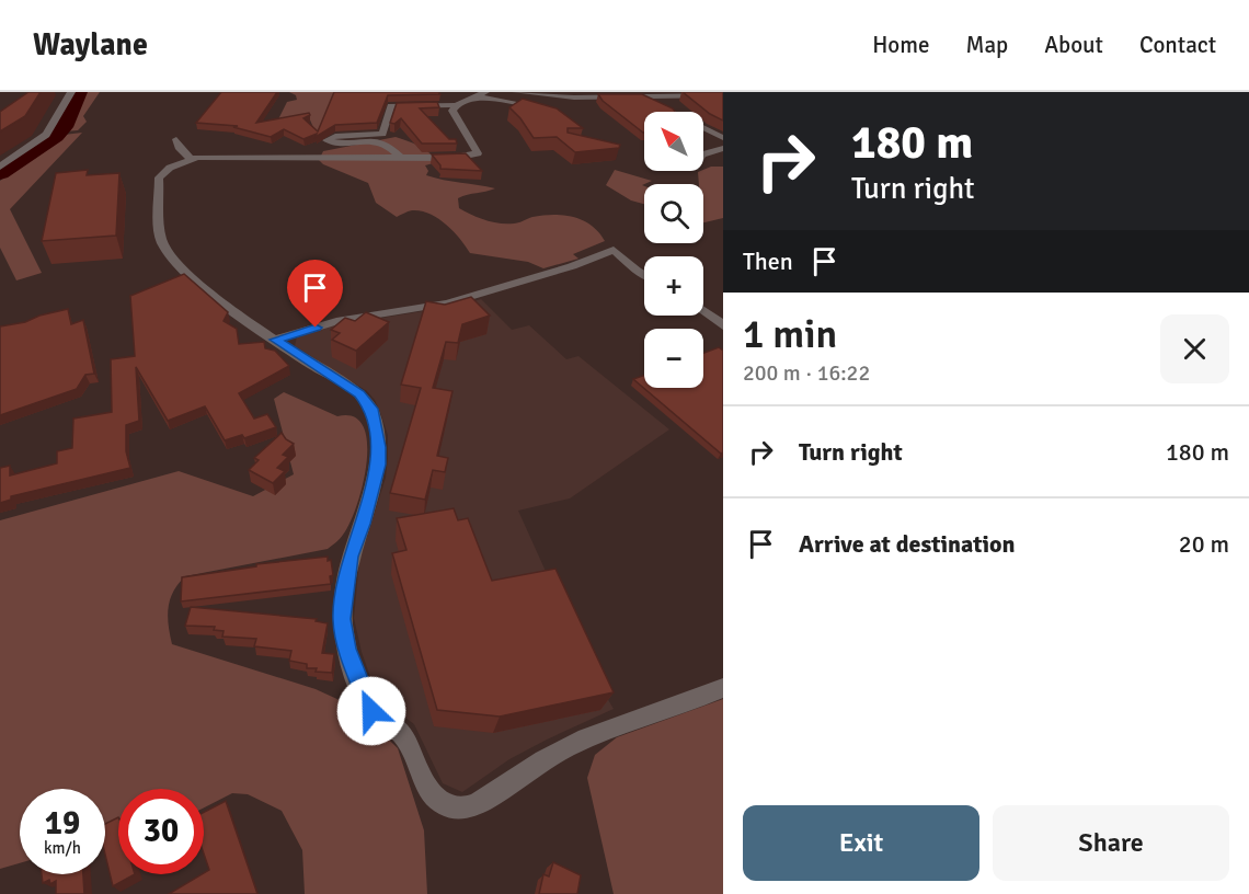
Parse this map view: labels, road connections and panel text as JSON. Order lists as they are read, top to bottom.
{
  "north": "top left",
  "page": {
    "header": "Waylane",
    "nav": [
      "Home",
      "Map",
      "About",
      "Contact"
    ],
    "turn": ["180 m", "Turn right"],
    "map_buttons": ["+", "−"],
    "then": "Then",
    "heading": ["1 min", "200 m · 16:22"],
    "list": [
      {
        "name": "Turn right",
        "value": "180 m"
      },
      {
        "name": "Arrive at destination",
        "value": "20 m"
      }
    ],
    "speed": "19 km/h",
    "limit": "30",
    "buttons": ["Exit", "Share"]
  }
}
